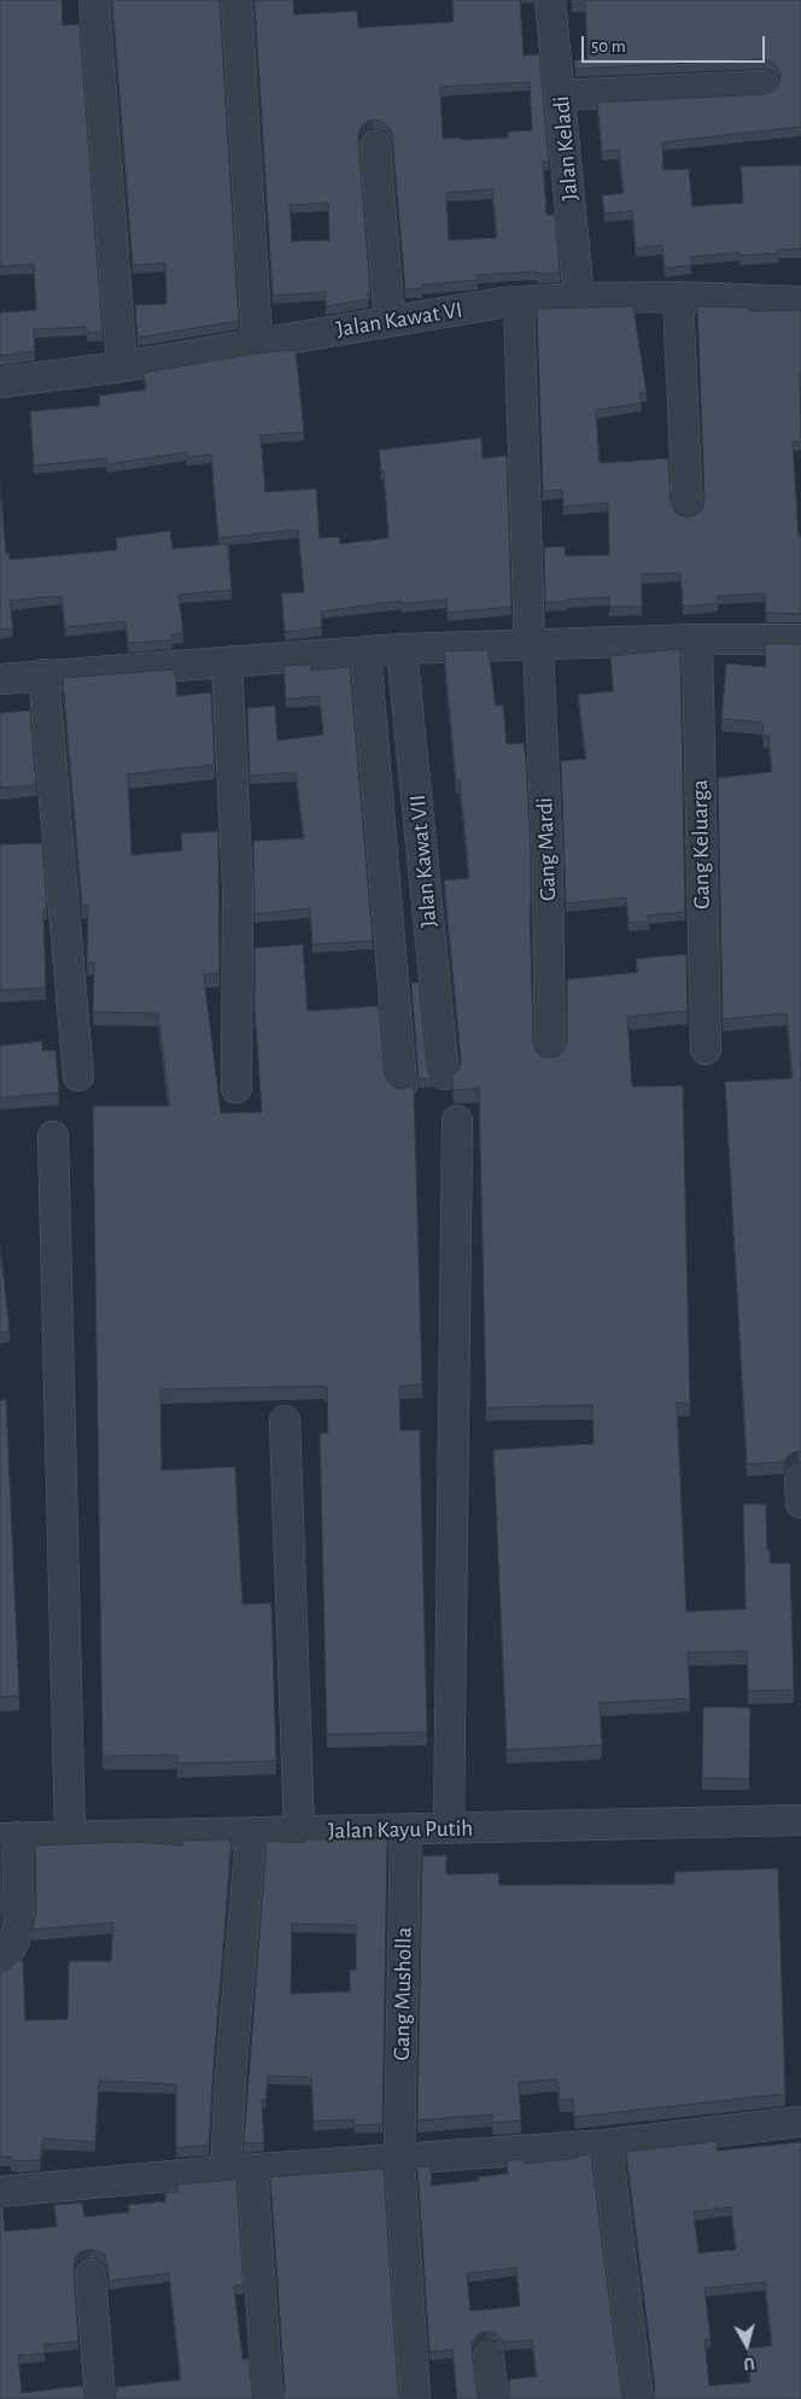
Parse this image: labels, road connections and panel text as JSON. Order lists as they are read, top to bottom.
{
  "streets": {
    "street": [
      "Jalan Keladi",
      "Jalan Kawat VI",
      "Gang Keluarga",
      "Gang Mardi",
      "Jalan Kawat VII",
      "Jalan Kayu Putih",
      "Gang Musholla"
    ]
  },
  "crossings": [
    ["Jalan Keladi", "Jalan Kawat VI"],
    ["Jalan Kawat VI", "Gang Mardi"],
    ["Jalan Kayu Putih", "Gang Musholla"]
  ],
  "scale_bar": "50 m",
  "north": "bottom"
}
